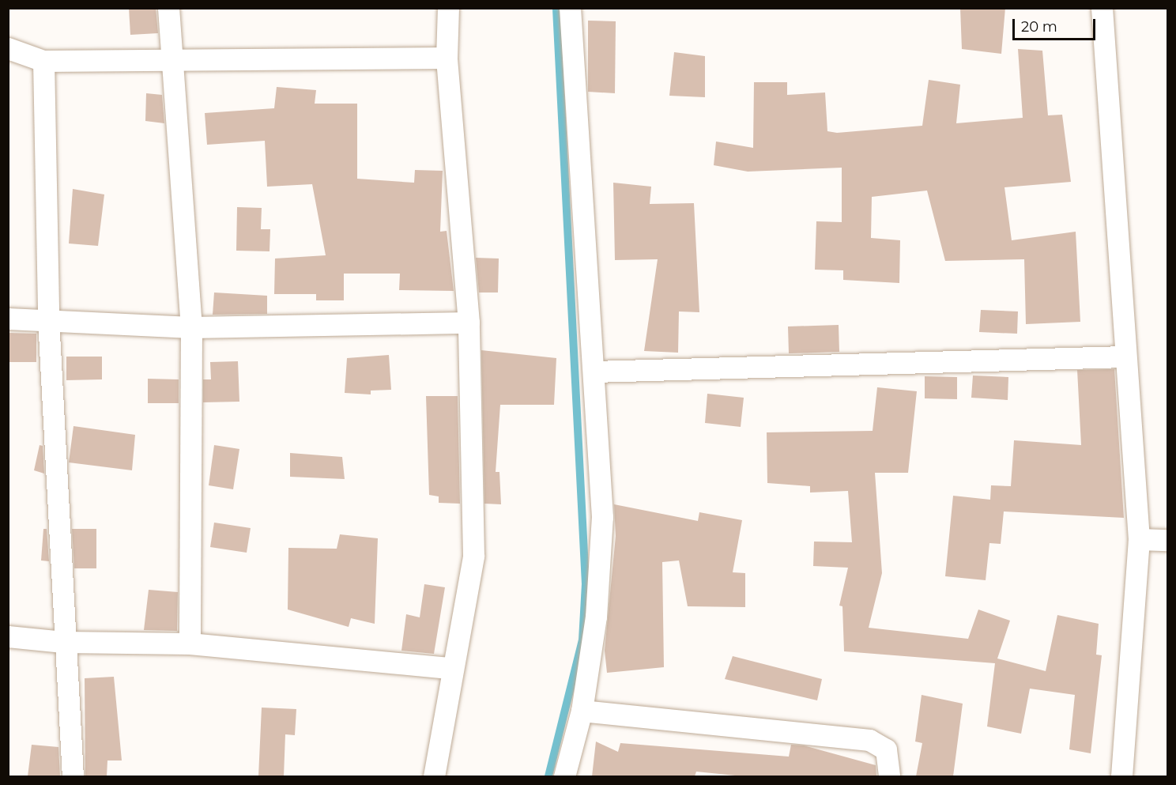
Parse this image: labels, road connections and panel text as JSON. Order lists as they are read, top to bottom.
{
  "scale_bar": "20 m"
}
